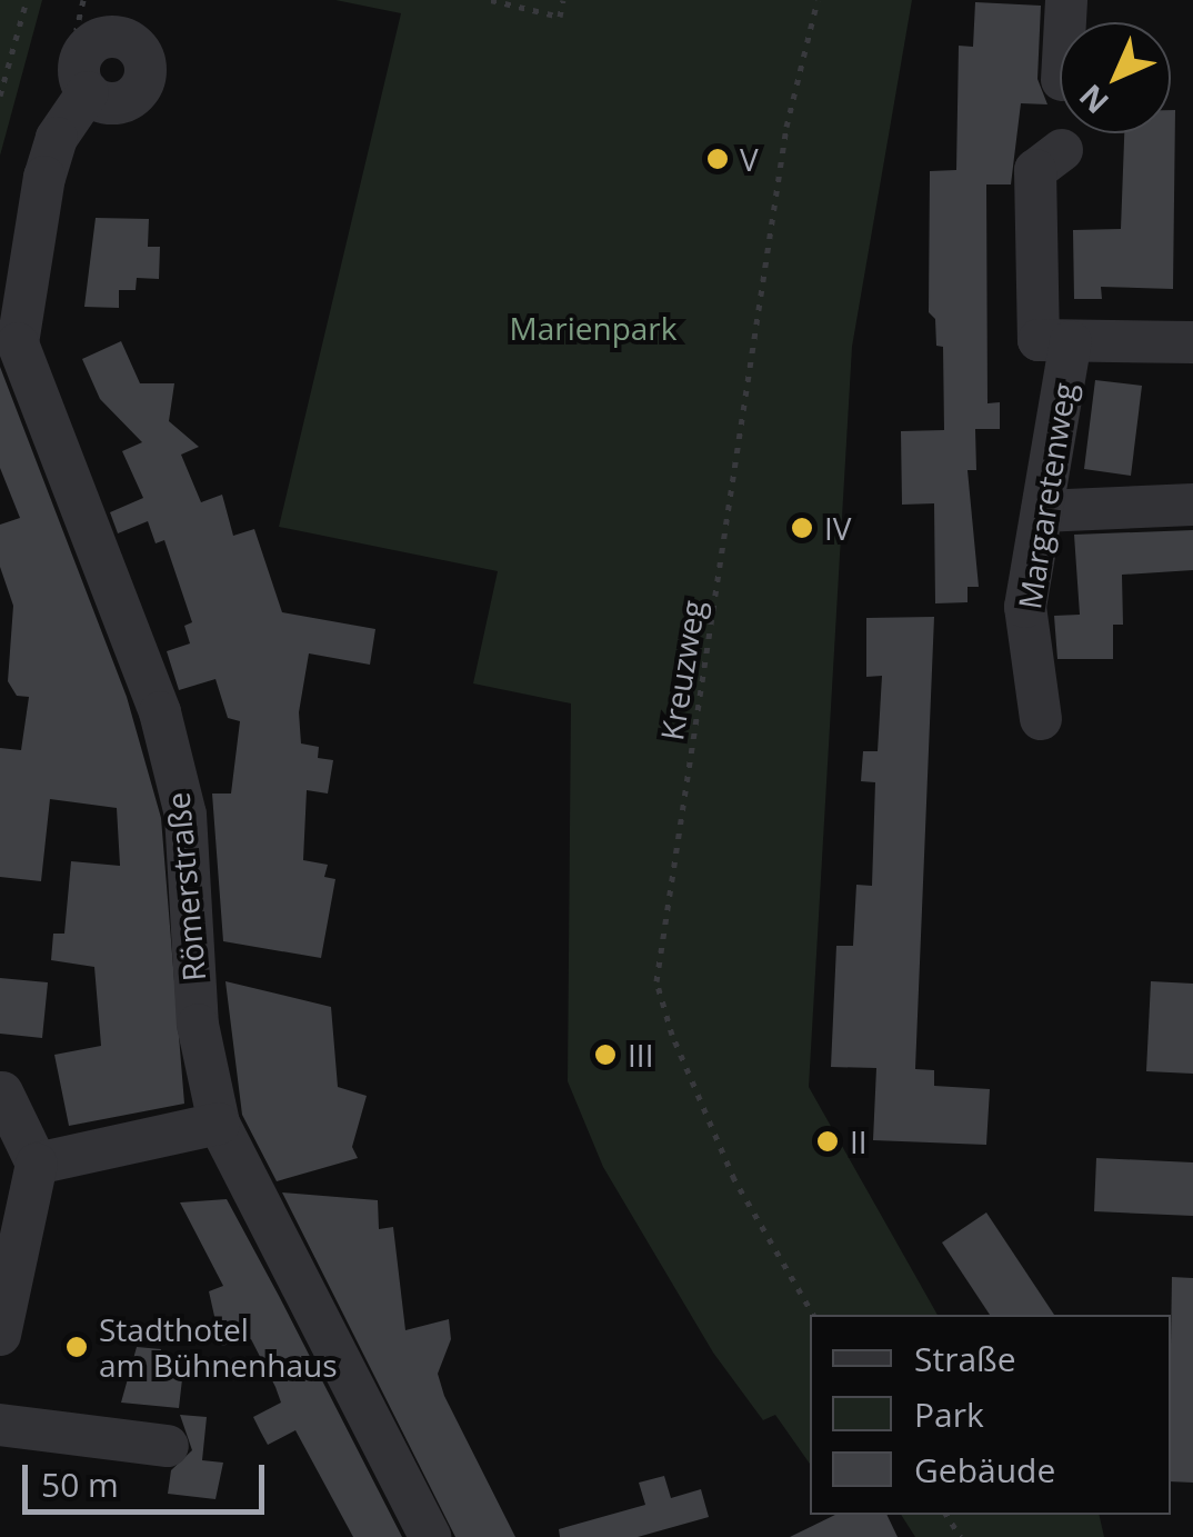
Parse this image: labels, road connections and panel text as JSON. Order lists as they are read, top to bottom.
{
  "streets": {
    "street": ["Margaretenweg", "Römerstraße"],
    "path": ["Kreuzweg"]
  },
  "parks": ["Marienpark"],
  "places": [
    "V",
    "IV",
    "III",
    "II",
    "Stadthotel am Bühnenhaus"
  ],
  "legend": ["Straße", "Park", "Gebäude"],
  "scale_bar": "50 m",
  "north": "bottom left"
}
